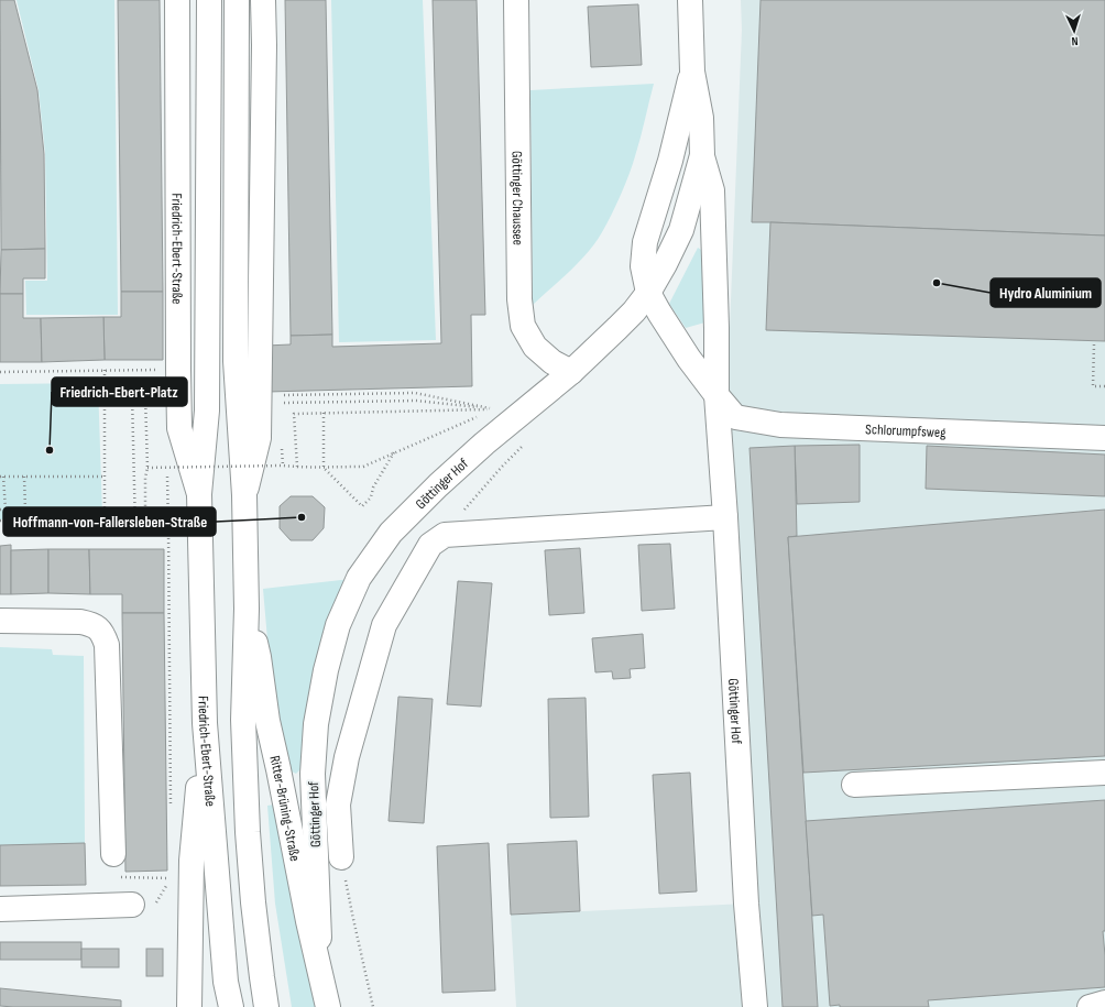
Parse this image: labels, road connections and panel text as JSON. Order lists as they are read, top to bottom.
{
  "streets": {
    "street": [
      "Göttinger Chaussee",
      "Friedrich-Ebert-Straße",
      "Schlorumpfsweg",
      "Göttinger Hof",
      "Ritter-Brüning-Straße"
    ]
  },
  "crossings": [
    ["Göttinger Chaussee", "Göttinger Hof"],
    ["Schlorumpfsweg", "Göttinger Hof"],
    ["Göttinger Hof", "Ritter-Brüning-Straße"]
  ],
  "places": ["Hydro Aluminium", "Friedrich-Ebert-Platz", "Hoffmann-von-Fallersleben-Straße"],
  "north": "bottom"
}
